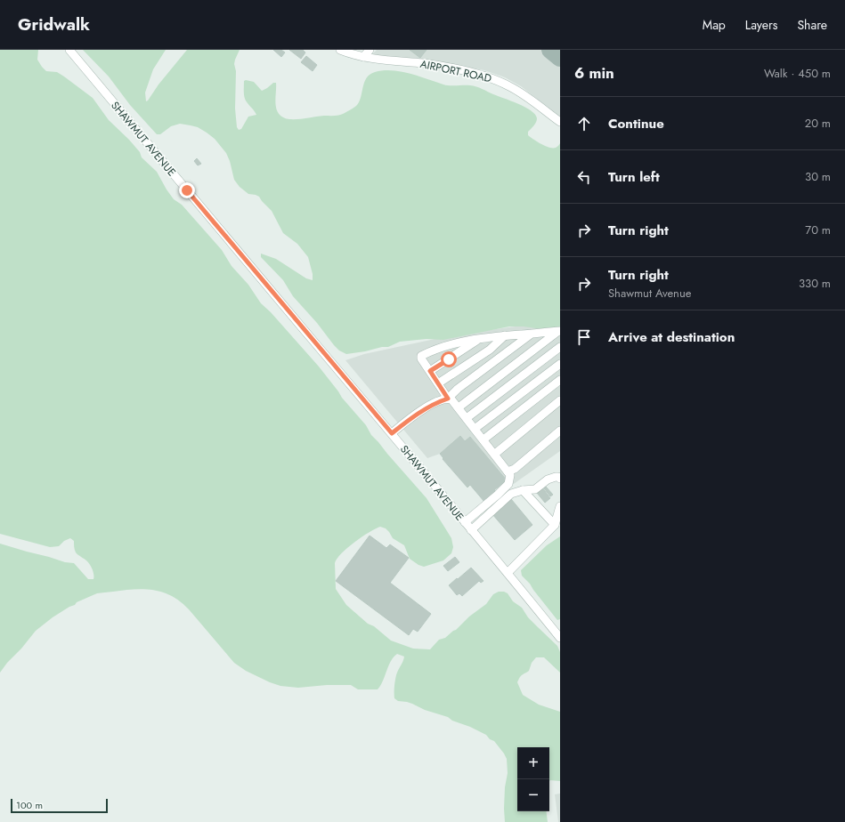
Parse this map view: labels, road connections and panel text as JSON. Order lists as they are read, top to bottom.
{
  "streets": {
    "street": ["AIRPORT ROAD", "SHAWMUT AVENUE"]
  },
  "scale_bar": "100 m",
  "page": {
    "header": "Gridwalk",
    "nav": ["Map", "Layers", "Share"],
    "heading": ["6 min", "Walk · 450 m"],
    "list": [
      ["Continue", "20 m"],
      ["Turn left", "30 m"],
      ["Turn right", "70 m"],
      ["Turn right", "Shawmut Avenue", "330 m"],
      "Arrive at destination"
    ],
    "map_buttons": ["+", "−"],
    "scale": "100 m"
  }
}
